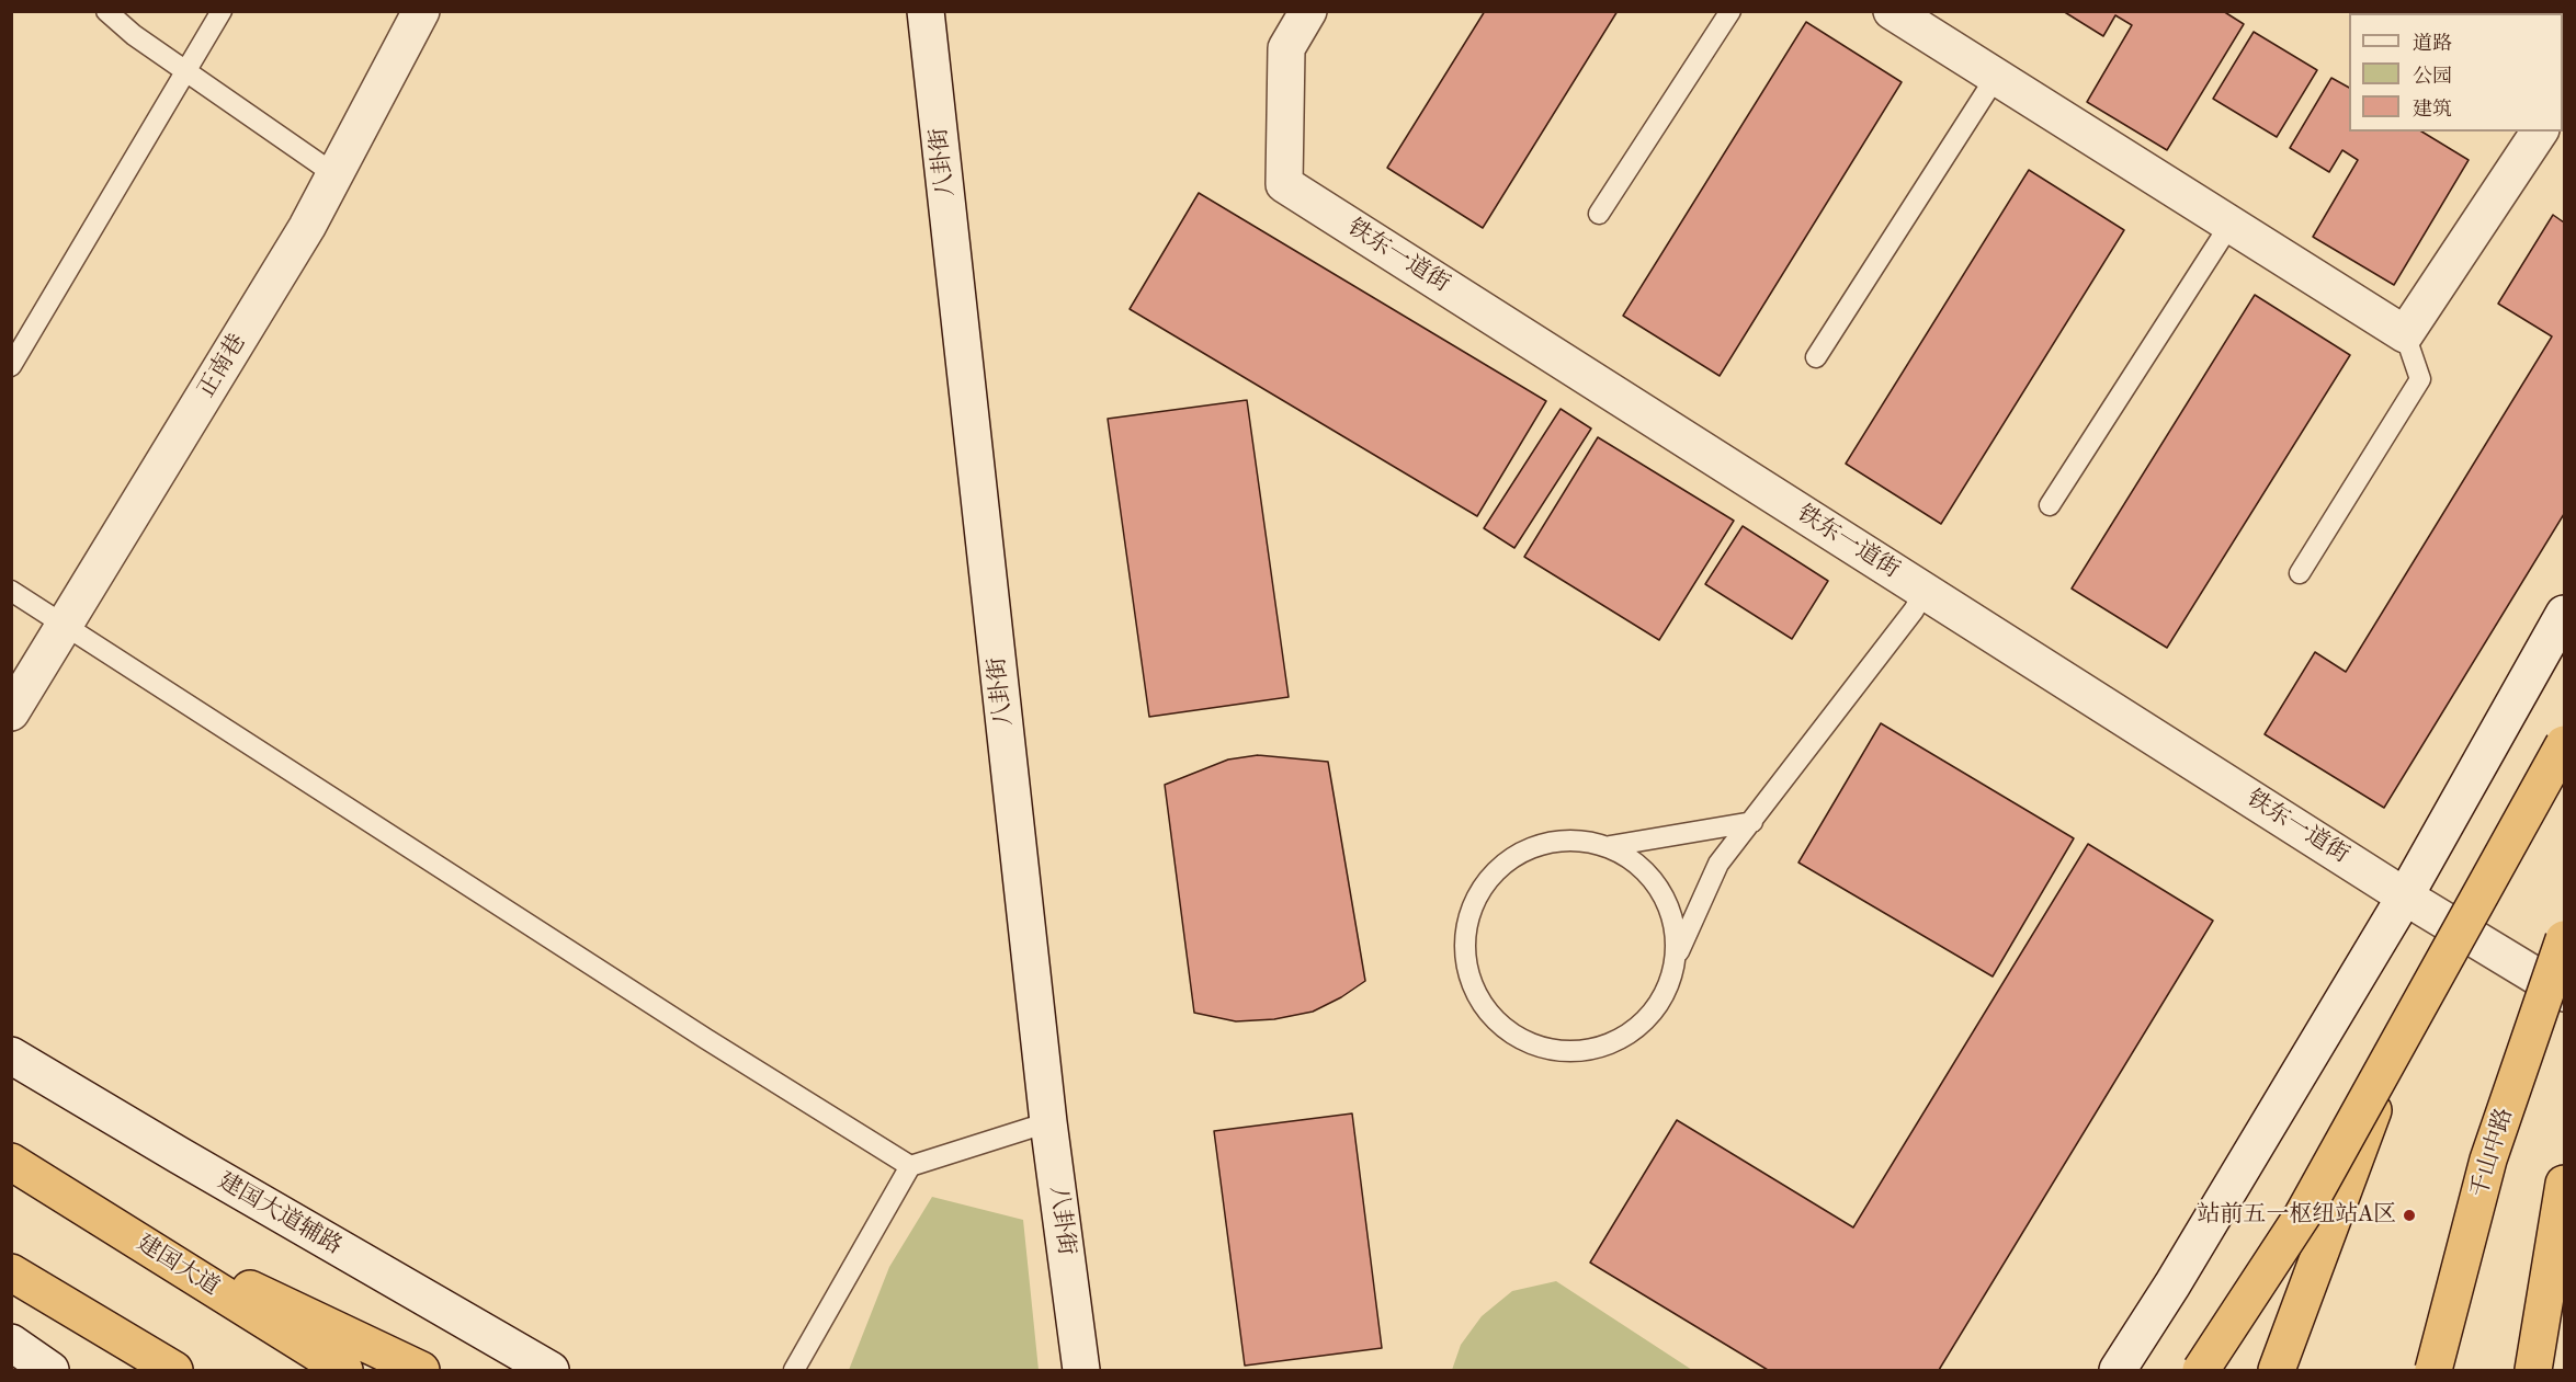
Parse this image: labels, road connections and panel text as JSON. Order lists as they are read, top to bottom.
{
  "streets": {
    "main road": ["千山中路", "建国大道"],
    "street": [
      "八卦街",
      "铁东一道街",
      "正南巷",
      "建国大道辅路"
    ]
  },
  "places": ["站前五一枢纽站A区"],
  "legend": ["道路", "公园", "建筑"]
}
